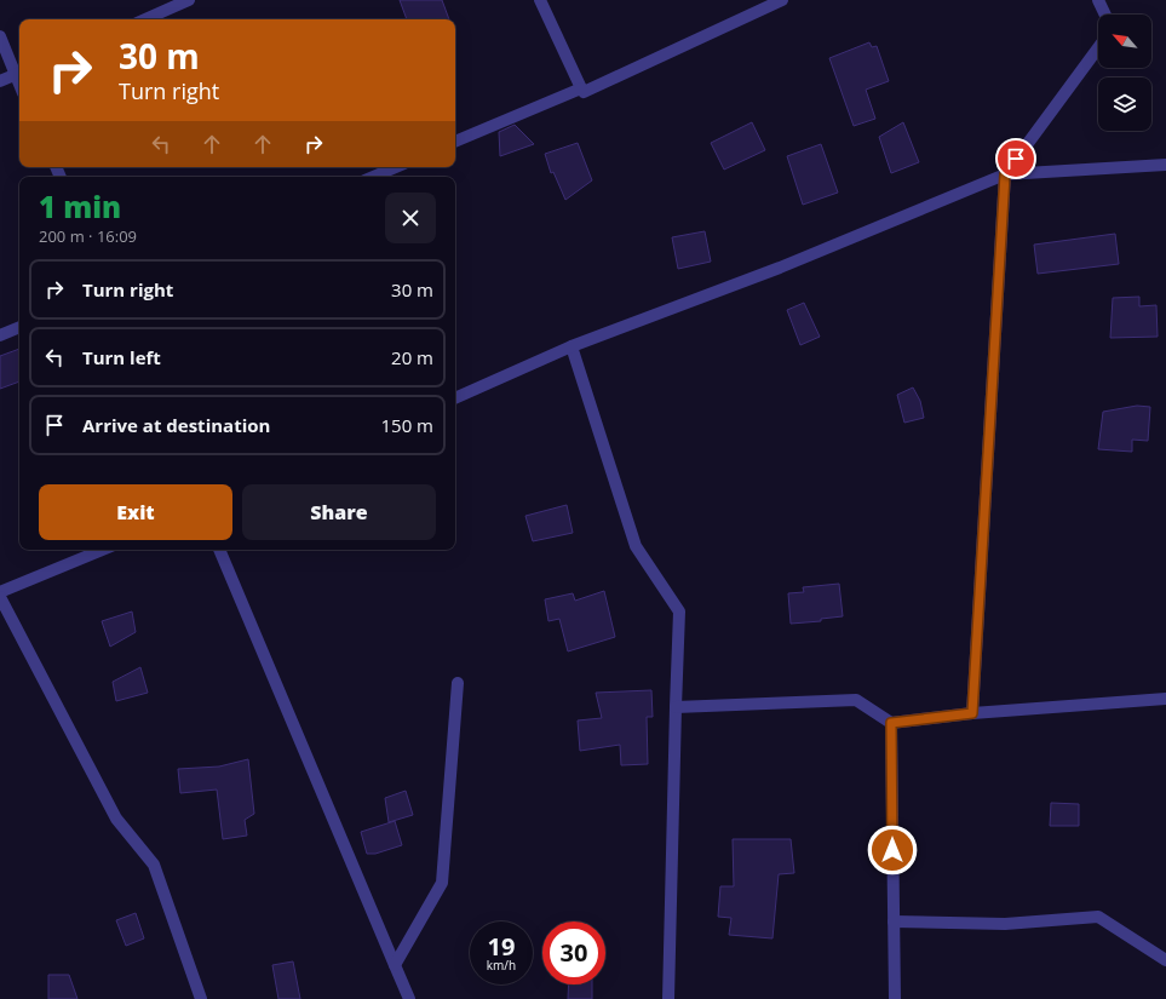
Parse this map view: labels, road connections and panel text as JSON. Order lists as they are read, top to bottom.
{
  "north": "top left",
  "page": {
    "turn": ["30 m", "Turn right"],
    "heading": ["1 min", "200 m · 16:09"],
    "list": [
      {
        "name": "Turn right",
        "value": "30 m"
      },
      {
        "name": "Turn left",
        "value": "20 m"
      },
      {
        "name": "Arrive at destination",
        "value": "150 m"
      }
    ],
    "buttons": ["Exit", "Share"],
    "speed": "19 km/h",
    "limit": "30"
  }
}
